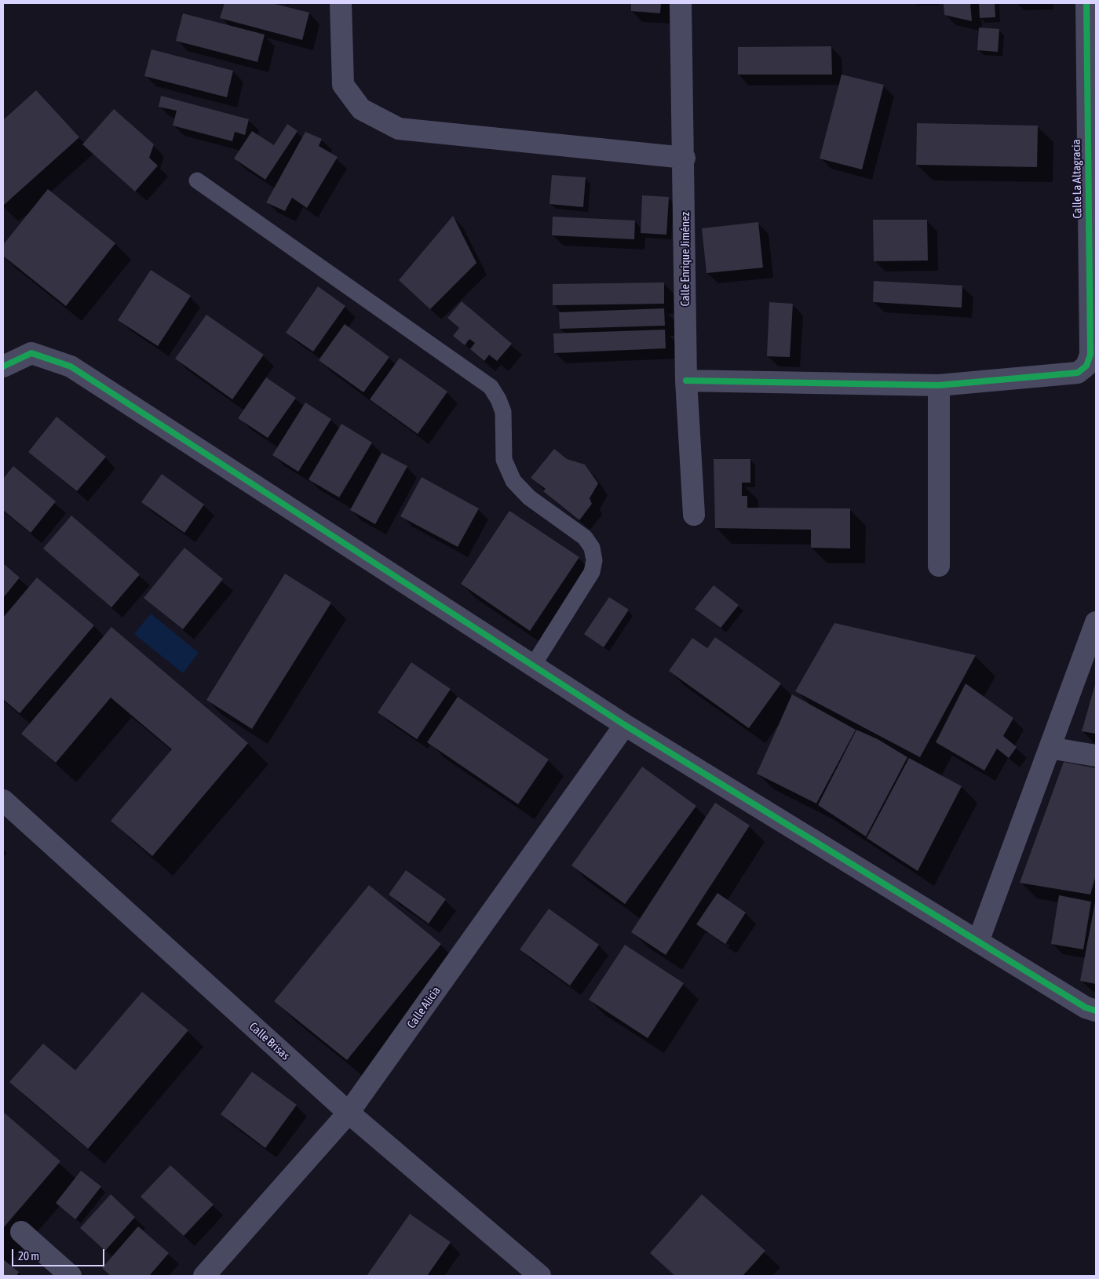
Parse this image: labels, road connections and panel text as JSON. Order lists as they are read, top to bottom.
{
  "streets": {
    "street": [
      "Calle La Altagracia",
      "Calle Enrique Jiménez",
      "Calle Alicia",
      "Calle Brisas"
    ]
  },
  "crossings": [
    ["Calle Alicia", "Calle Brisas"]
  ],
  "scale_bar": "20 m"
}
